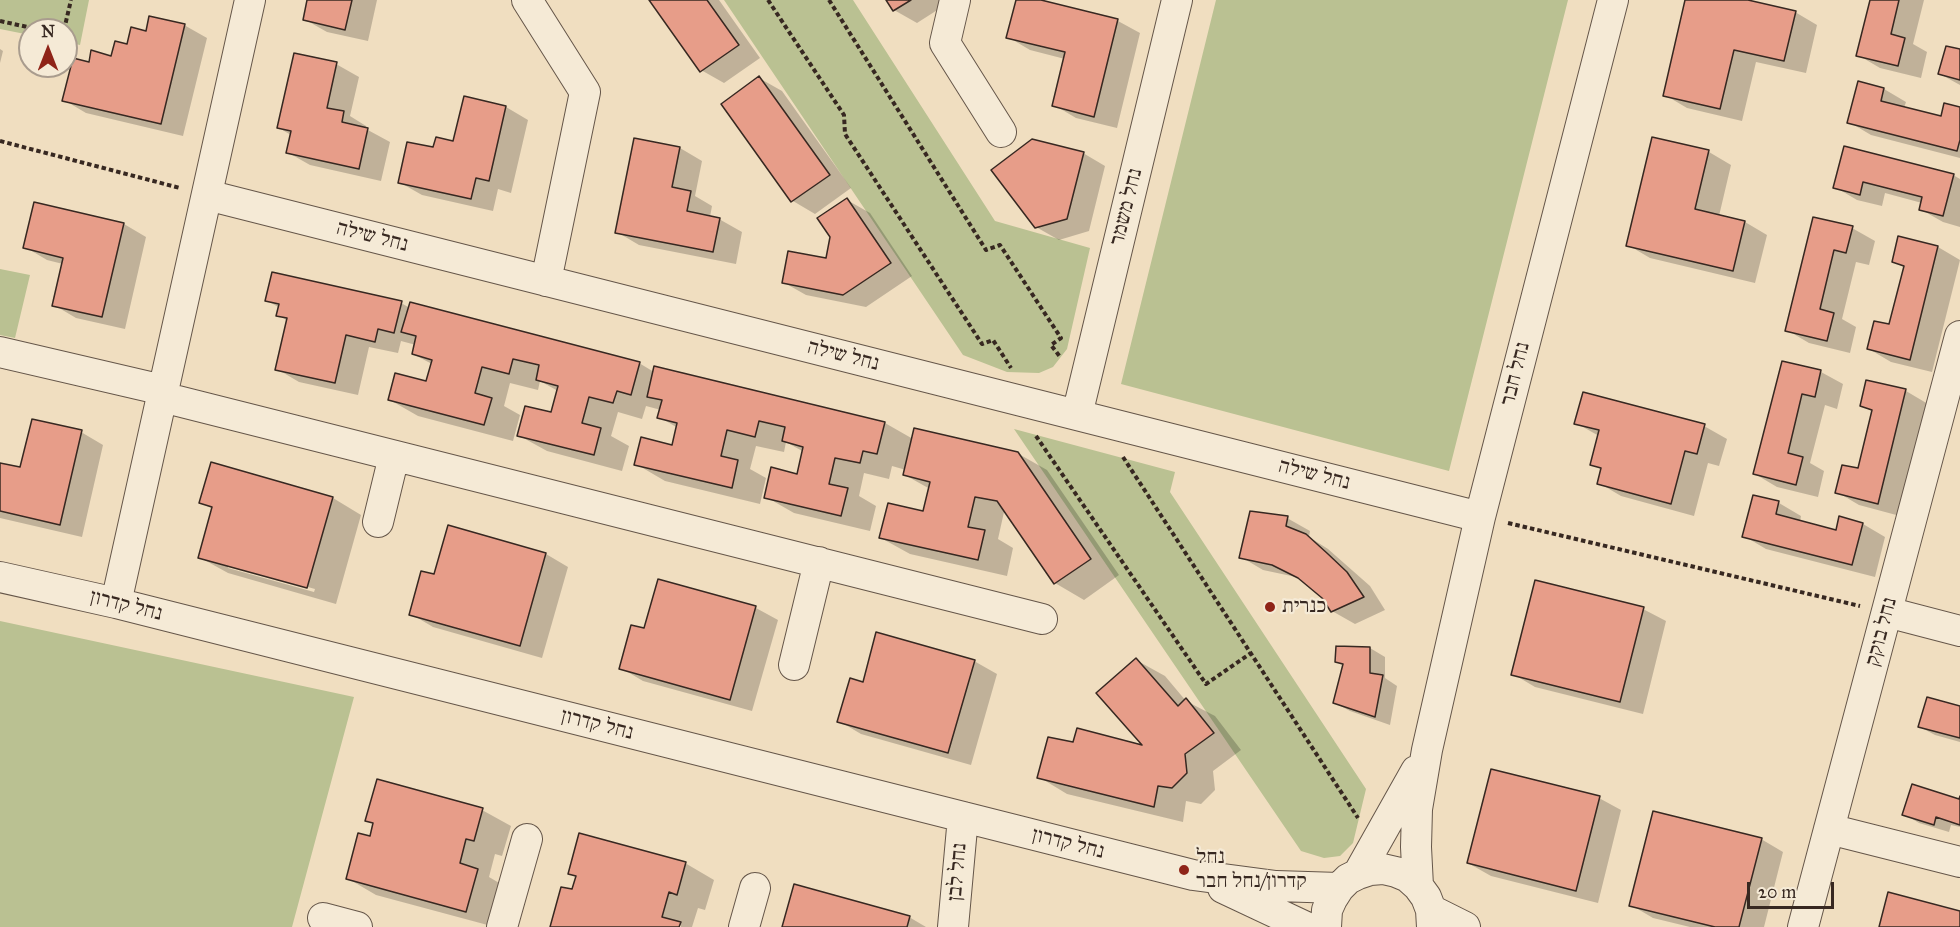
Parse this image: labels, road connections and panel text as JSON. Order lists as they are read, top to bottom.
{
  "streets": {
    "street": [
      "נחל משמר",
      "נחל שילה",
      "נחל חבר",
      "נחל קדרון",
      "נחל בוקק",
      "נחל לבן"
    ]
  },
  "crossings": [
    ["נחל משמר", "נחל שילה"],
    ["נחל שילה", "נחל חבר"],
    ["נחל חבר", "נחל קדרון"],
    ["נחל קדרון", "נחל לבן"]
  ],
  "places": ["כנרית", "נחל קדרון/נחל חבר"],
  "scale_bar": "20 m",
  "north": "top"
}
